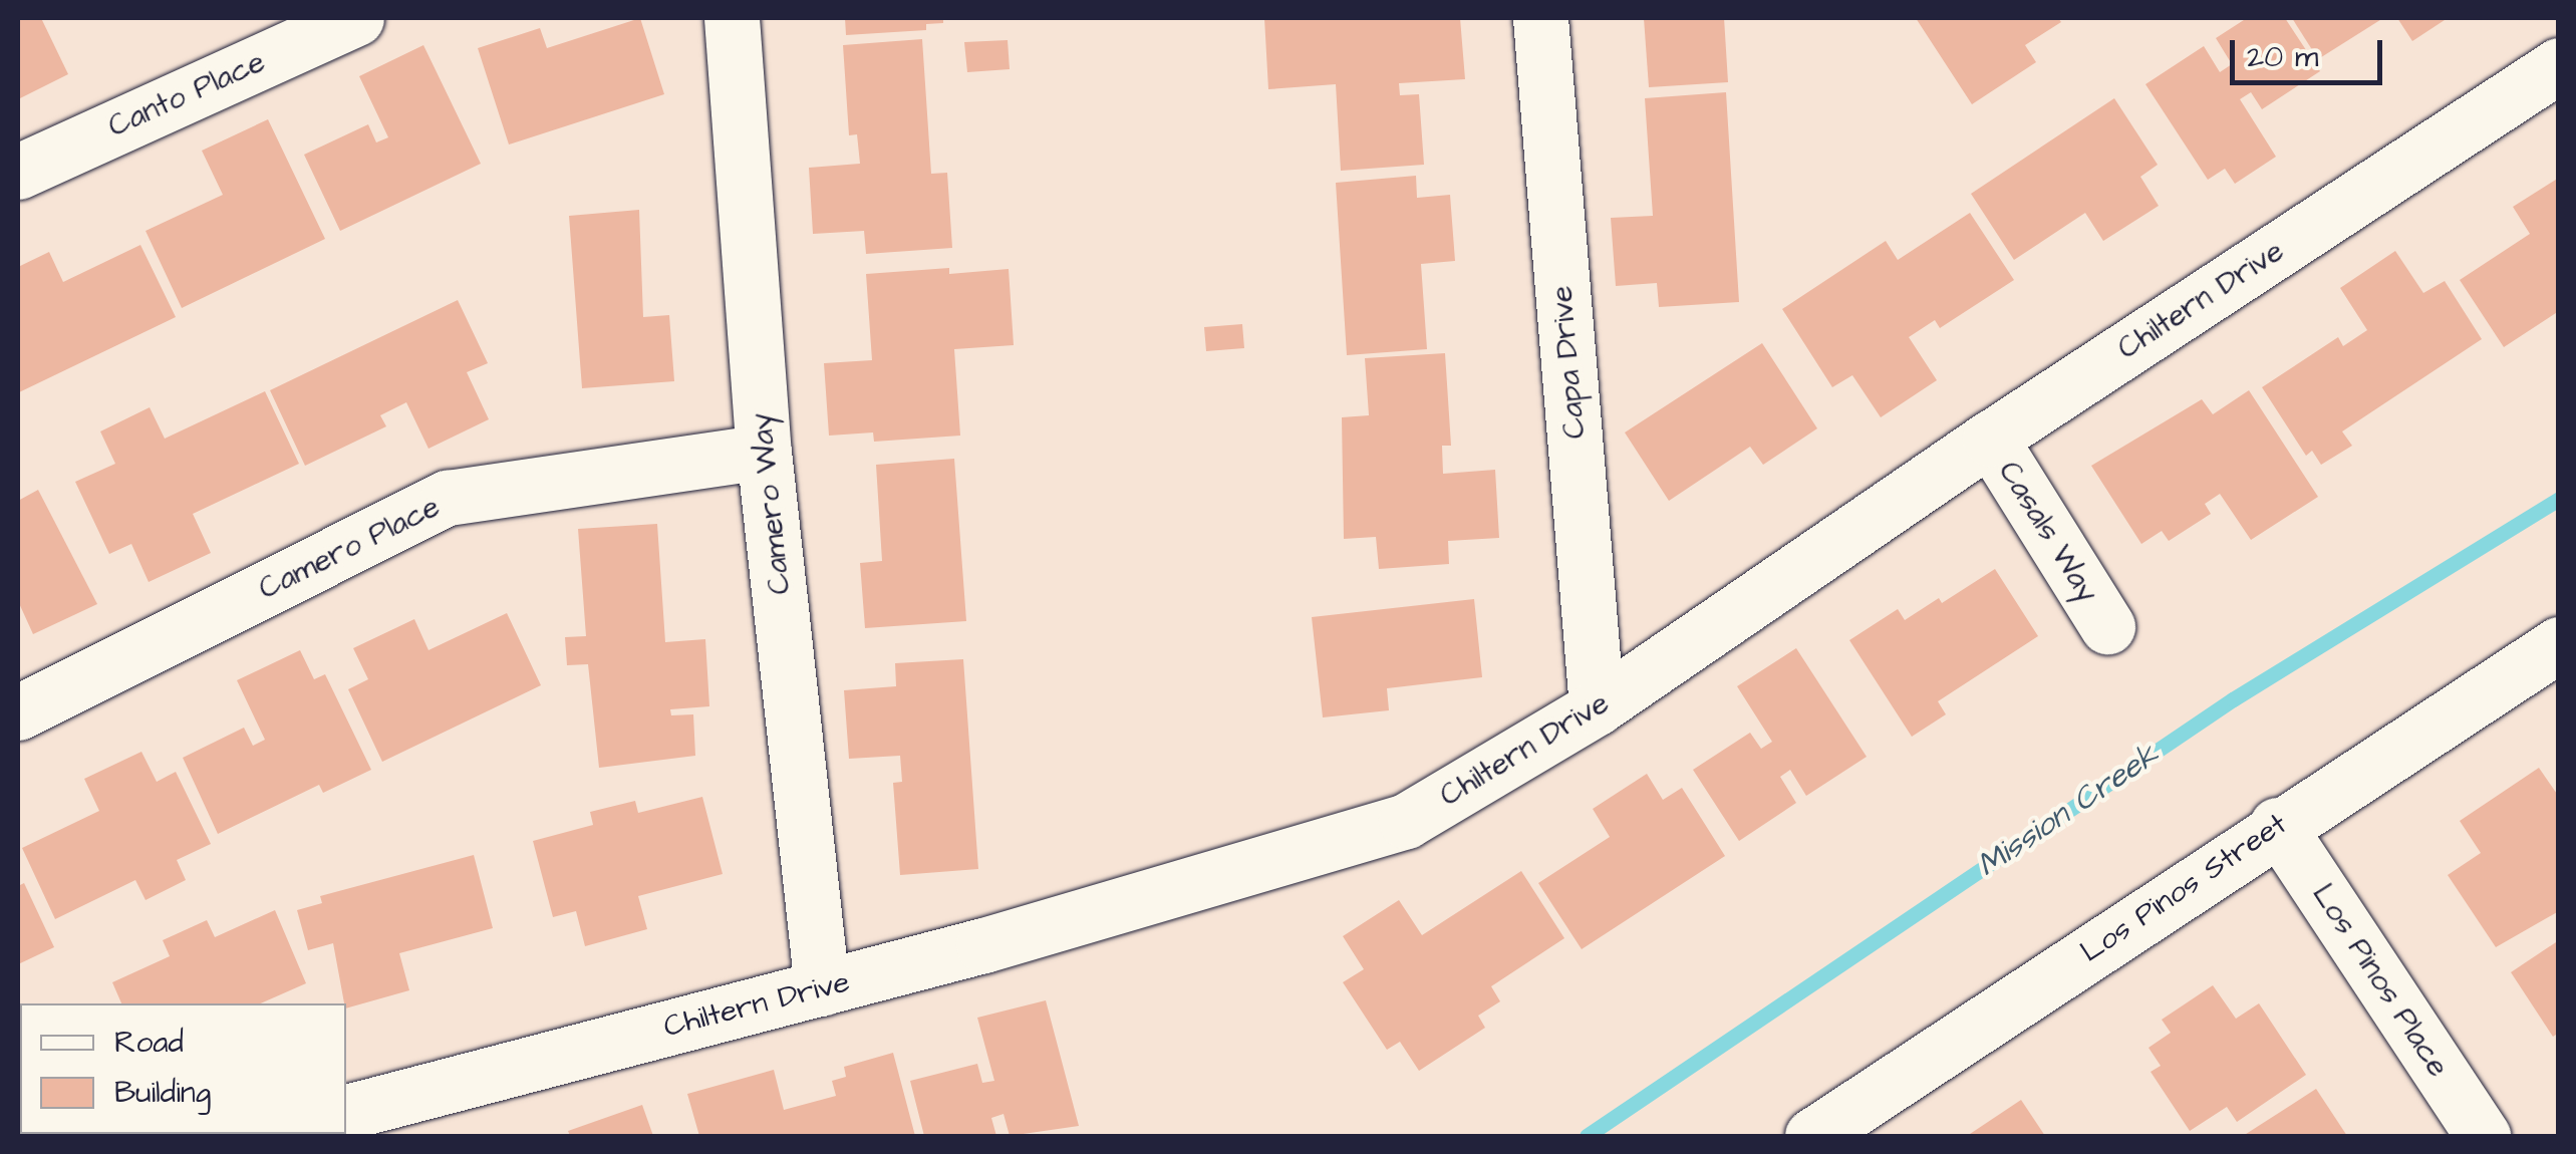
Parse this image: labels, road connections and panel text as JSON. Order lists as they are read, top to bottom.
{
  "streets": {
    "street": [
      "Canto Place",
      "Chiltern Drive",
      "Capa Drive",
      "Camero Way",
      "Casals Way",
      "Camero Place",
      "Los Pinos Street",
      "Los Pinos Place"
    ]
  },
  "crossings": [
    ["Chiltern Drive", "Capa Drive"],
    ["Chiltern Drive", "Camero Way"],
    ["Chiltern Drive", "Casals Way"],
    ["Camero Way", "Camero Place"],
    ["Los Pinos Street", "Los Pinos Place"]
  ],
  "water": ["Mission Creek"],
  "legend": ["Road", "Building"],
  "scale_bar": "20 m"
}
